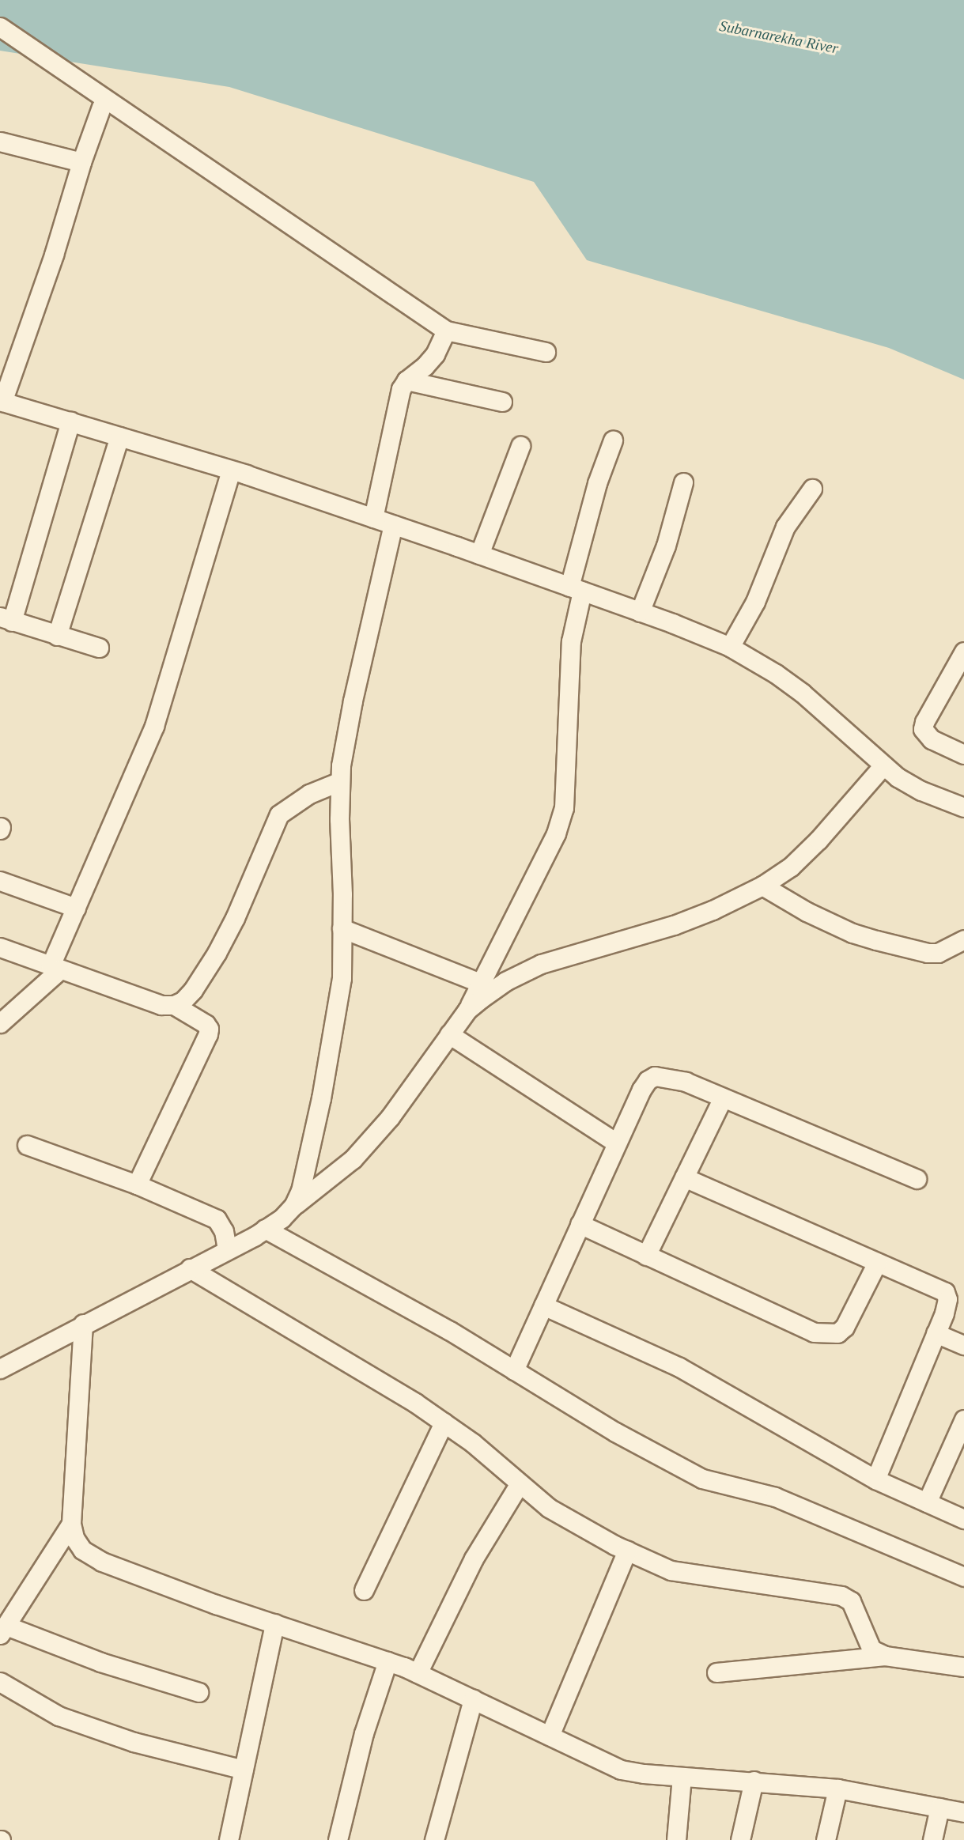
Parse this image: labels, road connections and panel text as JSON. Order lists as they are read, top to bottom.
{
  "water": ["Subarnarekha River"]
}
